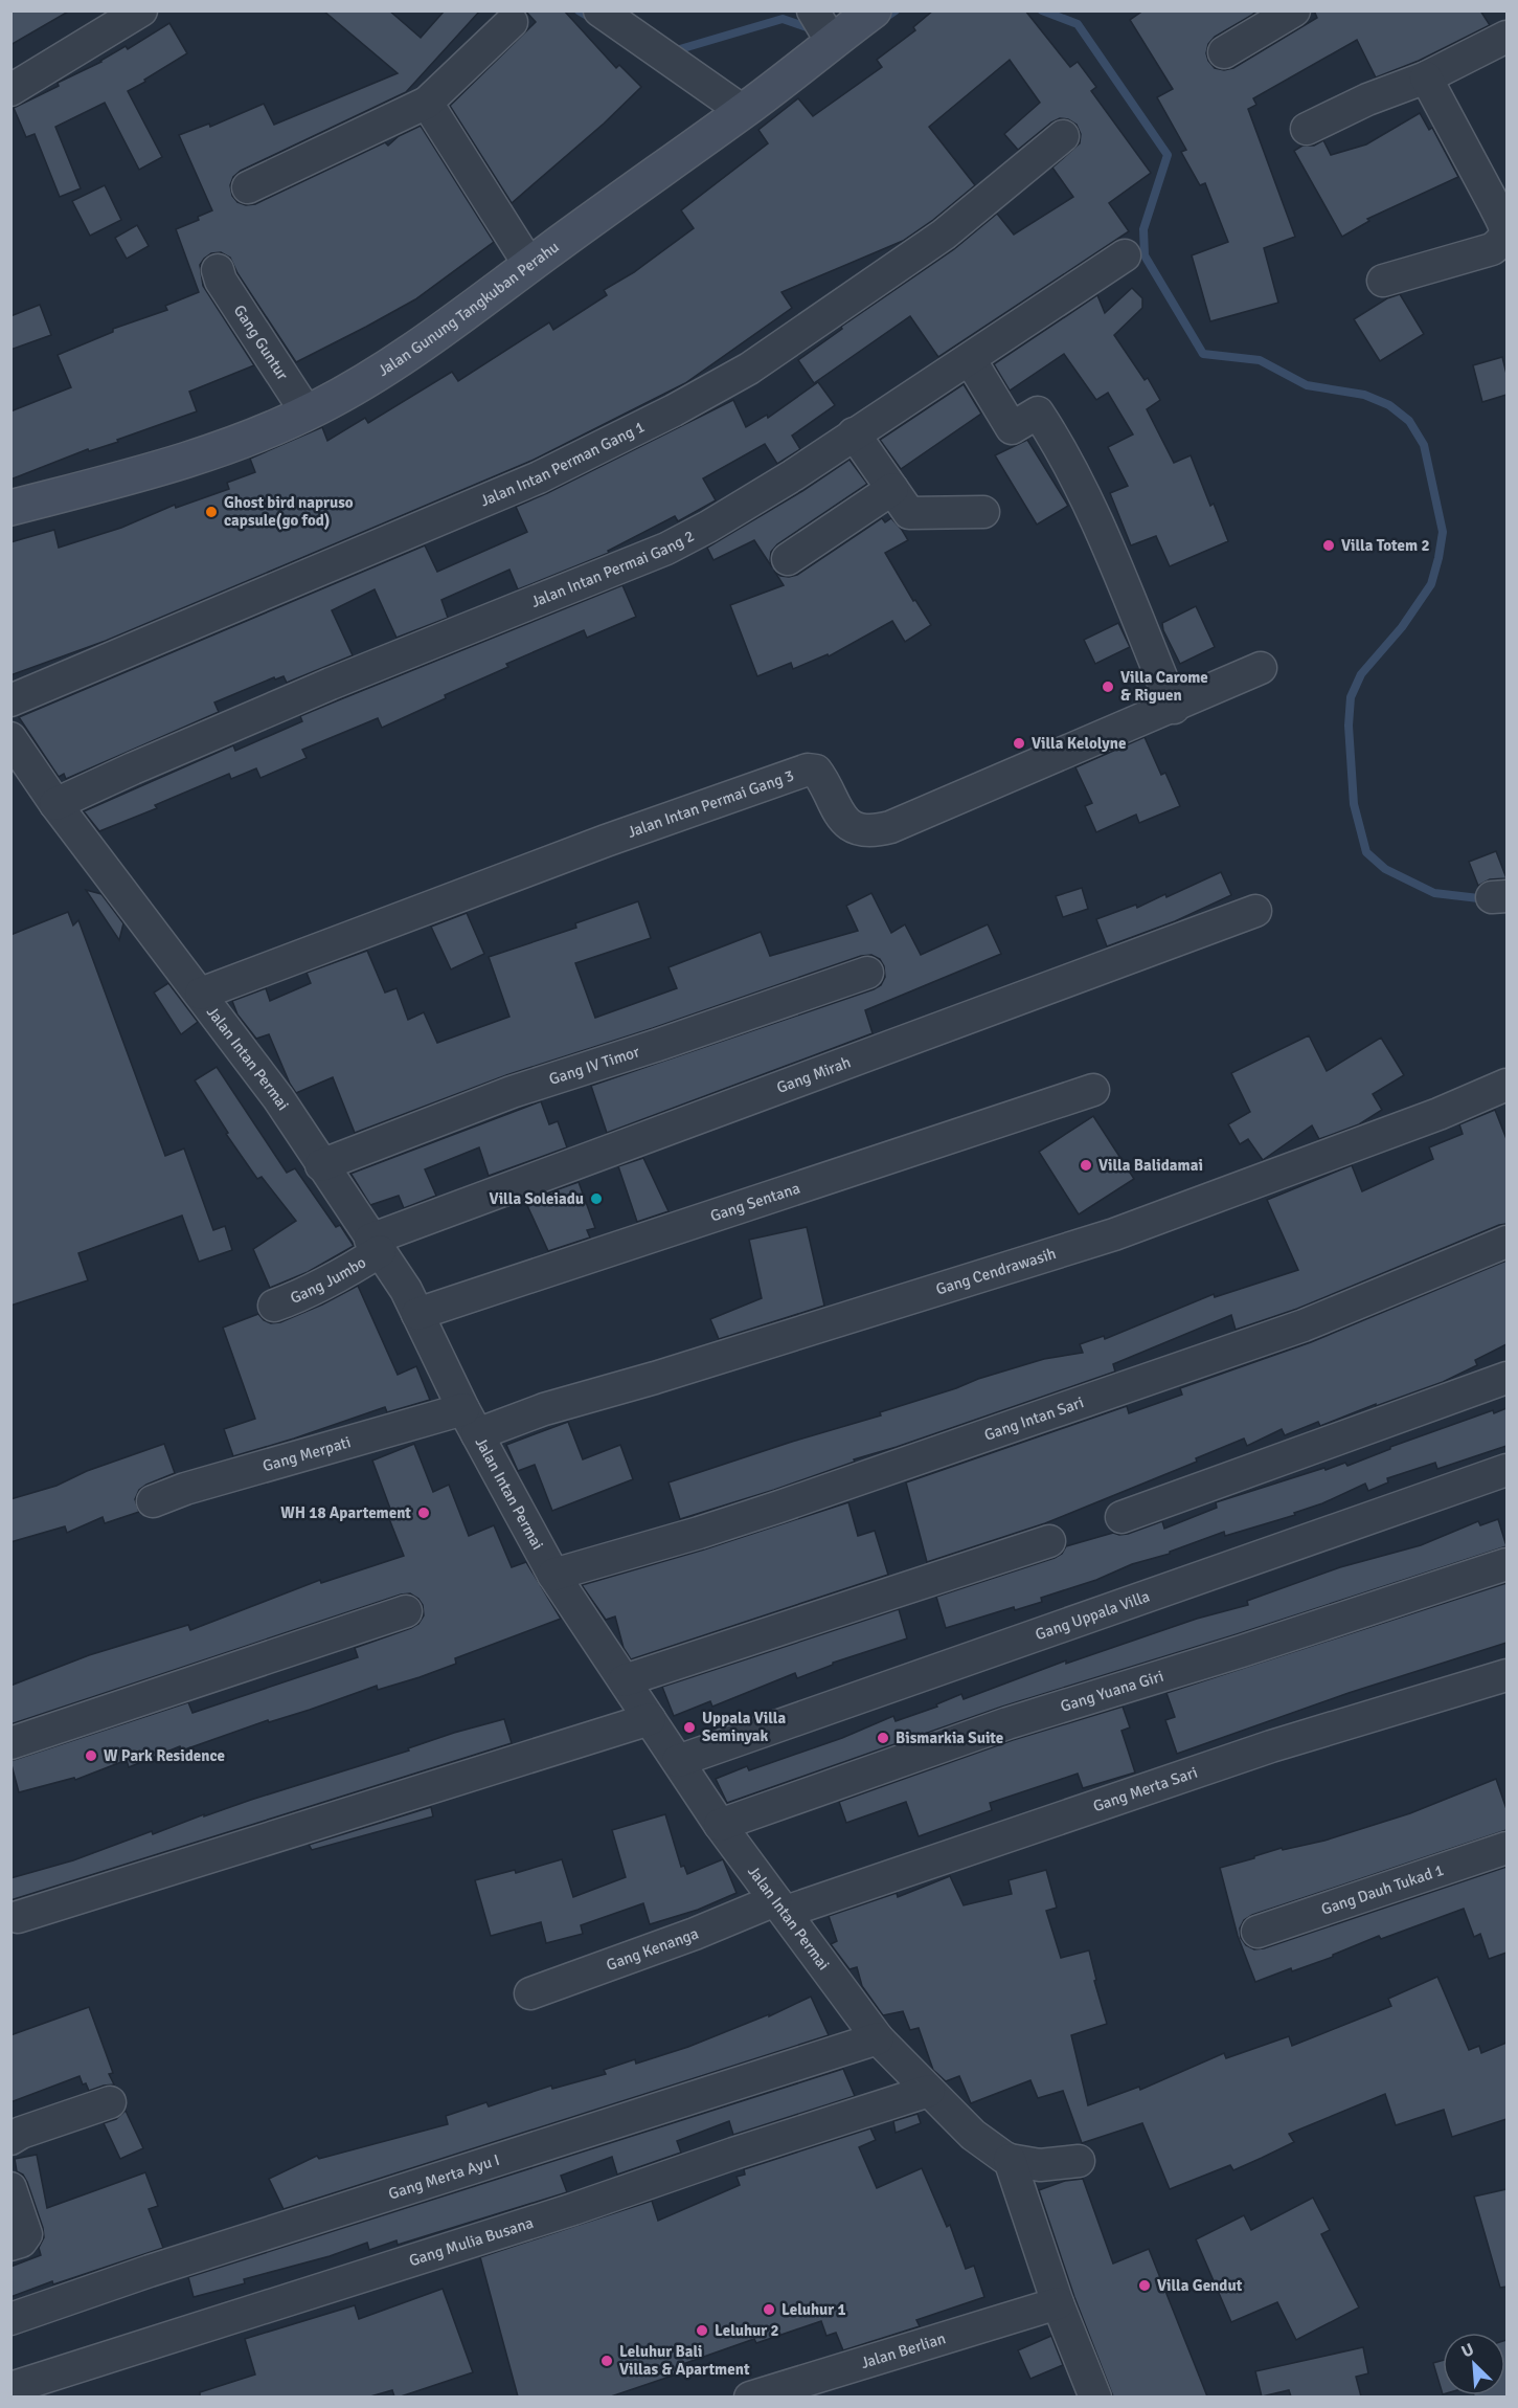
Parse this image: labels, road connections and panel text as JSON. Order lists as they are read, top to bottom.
{
  "streets": {
    "main road": ["Jalan Gunung Tangkuban Perahu"],
    "street": [
      "Gang Guntur",
      "Jalan Intan Perman Gang 1",
      "Jalan Intan Permai Gang 2",
      "Jalan Intan Permai Gang 3",
      "Jalan Intan Permai",
      "Gang IV Timor",
      "Gang Mirah",
      "Gang Sentana",
      "Gang Cendrawasih",
      "Gang Jumbo",
      "Gang Intan Sari",
      "Gang Merpati",
      "Gang Uppala Villa",
      "Gang Yuana Giri",
      "Gang Merta Sari",
      "Gang Dauh Tukad 1",
      "Gang Kenanga",
      "Gang Merta Ayu I",
      "Gang Mulia Busana",
      "Jalan Berlian"
    ]
  },
  "crossings": [
    ["Jalan Gunung Tangkuban Perahu", "Gang Guntur"],
    ["Jalan Intan Permai Gang 2", "Jalan Intan Permai"],
    ["Jalan Intan Permai Gang 3", "Jalan Intan Permai"],
    ["Jalan Intan Permai", "Gang IV Timor"],
    ["Jalan Intan Permai", "Gang Mirah"],
    ["Jalan Intan Permai", "Gang Sentana"],
    ["Jalan Intan Permai", "Gang Cendrawasih"],
    ["Jalan Intan Permai", "Gang Jumbo"],
    ["Jalan Intan Permai", "Gang Intan Sari"],
    ["Jalan Intan Permai", "Gang Merpati"],
    ["Jalan Intan Permai", "Gang Uppala Villa"],
    ["Jalan Intan Permai", "Gang Yuana Giri"],
    ["Jalan Intan Permai", "Gang Merta Sari"],
    ["Jalan Intan Permai", "Gang Kenanga"],
    ["Jalan Intan Permai", "Gang Merta Ayu I"],
    ["Jalan Intan Permai", "Gang Mulia Busana"],
    ["Gang Mirah", "Gang Jumbo"],
    ["Gang Cendrawasih", "Gang Merpati"],
    ["Gang Merta Sari", "Gang Kenanga"]
  ],
  "places": [
    "Ghost bird napruso capsule(go fod)",
    "Villa Totem 2",
    "Villa Carome & Riguen",
    "Villa Kelolyne",
    "Villa Balidamai",
    "Villa Soleiadu",
    "WH 18 Apartement",
    "Uppala Villa Seminyak",
    "Bismarkia Suite",
    "W Park Residence",
    "Villa Gendut",
    "Leluhur 1",
    "Leluhur 2",
    "Leluhur Bali Villas & Apartment"
  ],
  "north": "top left"
}
